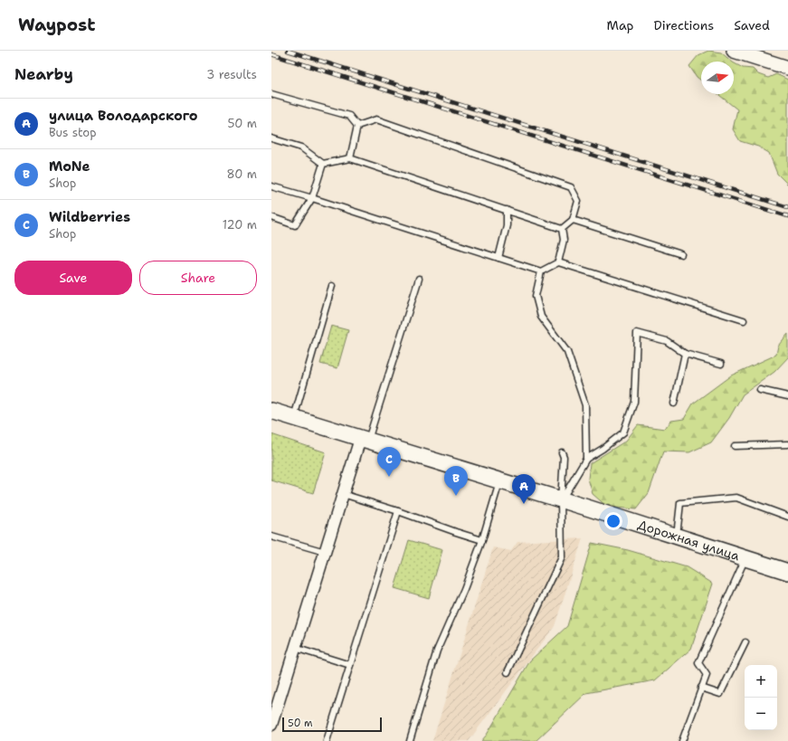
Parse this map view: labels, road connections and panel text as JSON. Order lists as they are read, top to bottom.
{
  "streets": {
    "main road": ["Дорожная улица"]
  },
  "scale_bar": "50 m",
  "north": "right",
  "page": {
    "header": "Waypost",
    "nav": ["Map", "Directions", "Saved"],
    "heading": ["Nearby", "3 results"],
    "list": [
      {
        "mark": "A",
        "name": "улица Володарского",
        "note": "Bus stop",
        "value": "50 m"
      },
      {
        "mark": "B",
        "name": "MoNe",
        "note": "Shop",
        "value": "80 m"
      },
      {
        "mark": "C",
        "name": "Wildberries",
        "note": "Shop",
        "value": "120 m"
      }
    ],
    "buttons": ["Save", "Share"],
    "pins": ["C", "B", "A"],
    "map_buttons": ["+", "−"],
    "scale": "50 m"
  }
}
